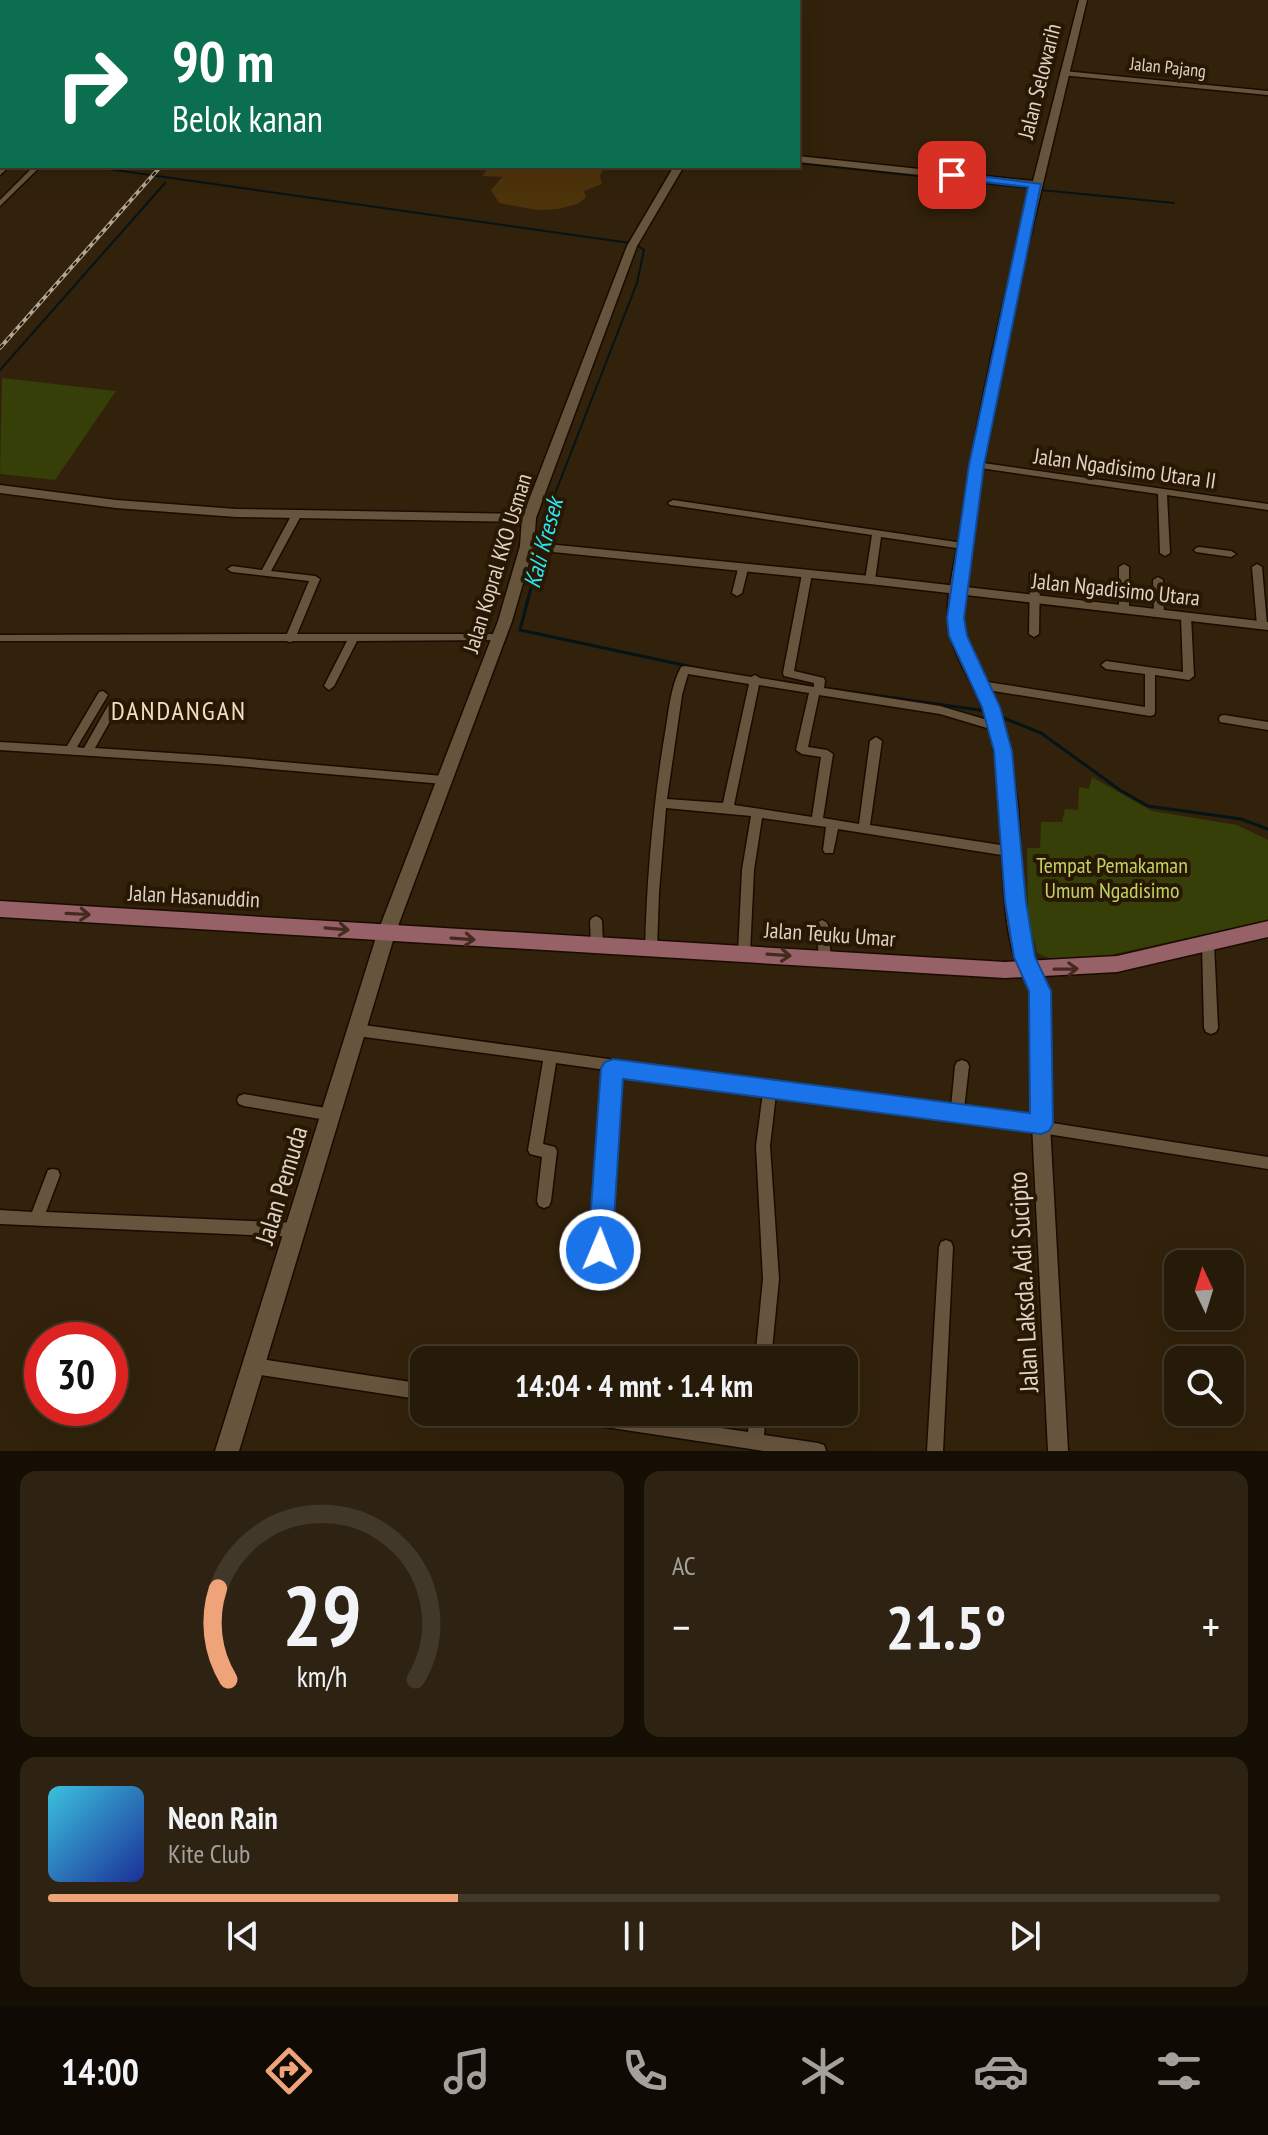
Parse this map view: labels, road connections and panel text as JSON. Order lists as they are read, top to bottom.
{
  "streets": {
    "main road": [
      "Jalan Selowarih",
      "Jalan Kopral KKO Usman",
      "Jalan Hasanuddin",
      "Jalan Teuku Umar",
      "Jalan Pemuda"
    ],
    "street": [
      "Jalan Pajang",
      "Jalan Ngadisimo Utara II",
      "Jalan Ngadisimo Utara",
      "Jalan Laksda. Adi Sucipto"
    ]
  },
  "crossings": [
    ["Jalan Pajang", "Jalan Selowarih"],
    ["Jalan Selowarih", "Jalan Ngadisimo Utara II"],
    ["Jalan Selowarih", "Jalan Ngadisimo Utara"],
    ["Jalan Selowarih", "Jalan Teuku Umar"],
    ["Jalan Selowarih", "Jalan Laksda. Adi Sucipto"],
    ["Jalan Kopral KKO Usman", "Jalan Ngadisimo Utara"],
    ["Jalan Kopral KKO Usman", "Jalan Hasanuddin"],
    ["Jalan Kopral KKO Usman", "Jalan Teuku Umar"],
    ["Jalan Kopral KKO Usman", "Jalan Pemuda"],
    ["Jalan Hasanuddin", "Jalan Teuku Umar"],
    ["Jalan Hasanuddin", "Jalan Pemuda"],
    ["Jalan Teuku Umar", "Jalan Pemuda"],
    ["Jalan Teuku Umar", "Jalan Laksda. Adi Sucipto"]
  ],
  "one_way": ["Jalan Hasanuddin", "Jalan Teuku Umar"],
  "districts": ["DANDANGAN"],
  "water": ["Kali Kresek"],
  "parks": ["Tempat Pemakaman Umum Ngadisimo"],
  "north": "top",
  "page": {
    "turn": ["90 m", "Belok kanan"],
    "limit": "30",
    "trip": "14:04 · 4 mnt · 1.4 km",
    "tile": "AC",
    "heat": ["−", "21.5°", "+"],
    "song": ["Neon Rain", "Kite Club"],
    "tabs": "14:00",
    "gauge": ["29", "km/h"]
  }
}
